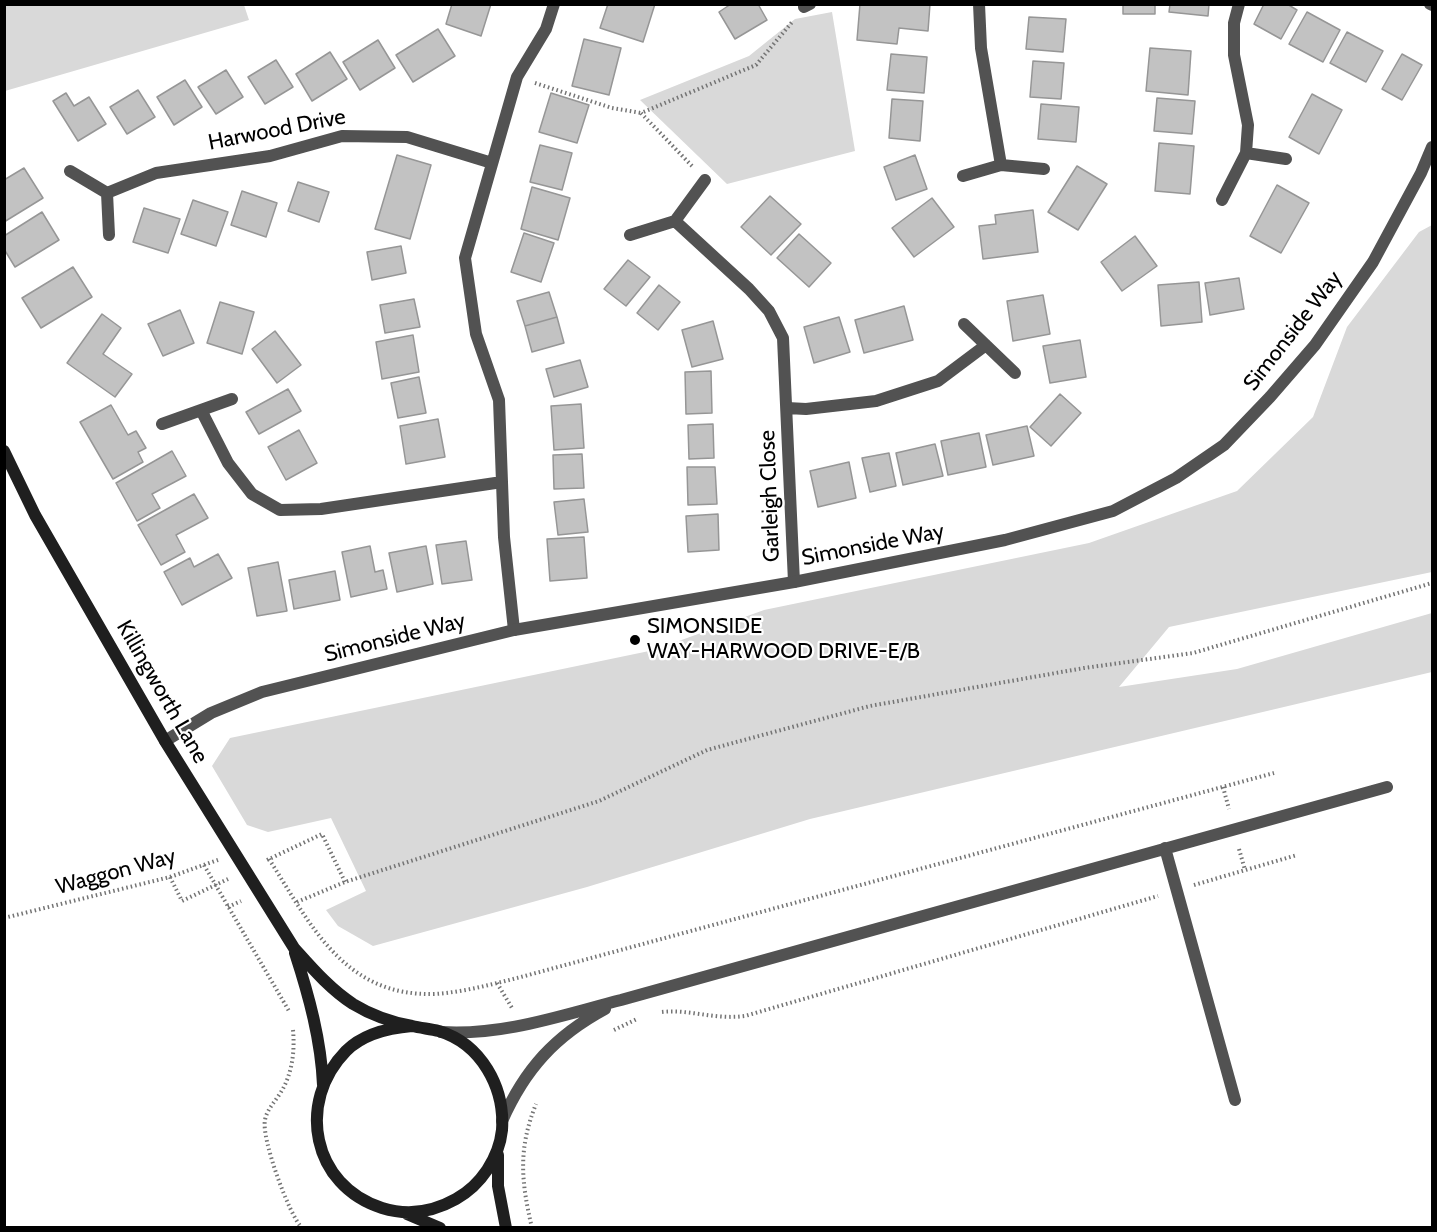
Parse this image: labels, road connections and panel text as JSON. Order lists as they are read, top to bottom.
{
  "streets": {
    "main road": ["Killingworth Lane"],
    "street": ["Harwood Drive", "Simonside Way", "Garleigh Close"],
    "path": ["Waggon Way"]
  },
  "crossings": [
    ["Simonside Way", "Garleigh Close"],
    ["Simonside Way", "Killingworth Lane"],
    ["Killingworth Lane", "Waggon Way"]
  ],
  "places": ["SIMONSIDE WAY-HARWOOD DRIVE-E/B"]
}
